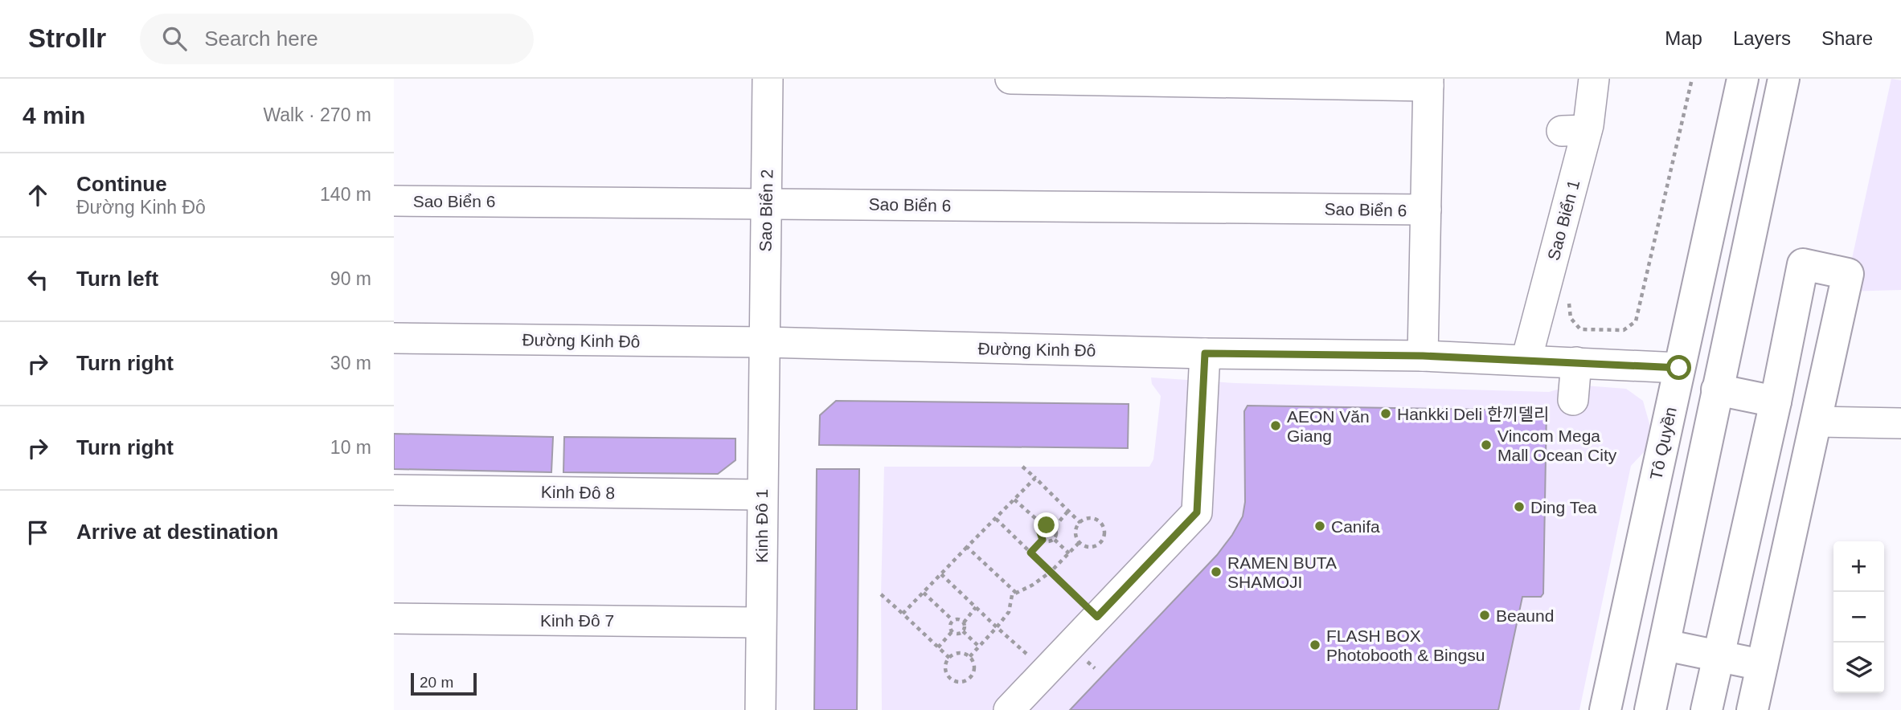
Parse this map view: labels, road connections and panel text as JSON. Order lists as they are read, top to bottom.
{
  "streets": {
    "main road": ["Tô Quyền"],
    "street": [
      "Sao Biển 6",
      "Sao Biển 2",
      "Sao Biển 1",
      "Đường Kinh Đô",
      "Kinh Đô 8",
      "Kinh Đô 1",
      "Kinh Đô 7"
    ]
  },
  "crossings": [
    ["Sao Biển 6", "Sao Biển 2"],
    ["Sao Biển 2", "Đường Kinh Đô"],
    ["Sao Biển 2", "Kinh Đô 1"],
    ["Sao Biển 1", "Đường Kinh Đô"],
    ["Đường Kinh Đô", "Tô Quyền"],
    ["Đường Kinh Đô", "Kinh Đô 1"],
    ["Kinh Đô 8", "Kinh Đô 1"],
    ["Kinh Đô 1", "Kinh Đô 7"]
  ],
  "places": [
    "Hankki Deli 한끼델리",
    "AEON Văn Giang",
    "Vincom Mega Mall Ocean City",
    "Ding Tea",
    "Canifa",
    "RAMEN BUTA SHAMOJI",
    "Beaund",
    "FLASH BOX Photobooth & Bingsu"
  ],
  "scale_bar": "20 m",
  "page": {
    "header": "Strollr",
    "search": "Search here",
    "nav": ["Map", "Layers", "Share"],
    "heading": ["4 min", "Walk · 270 m"],
    "list": [
      ["Continue", "Đường Kinh Đô", "140 m"],
      ["Turn left", "90 m"],
      ["Turn right", "30 m"],
      ["Turn right", "10 m"],
      "Arrive at destination"
    ],
    "map_buttons": ["+", "−"],
    "scale": "20 m"
  }
}
